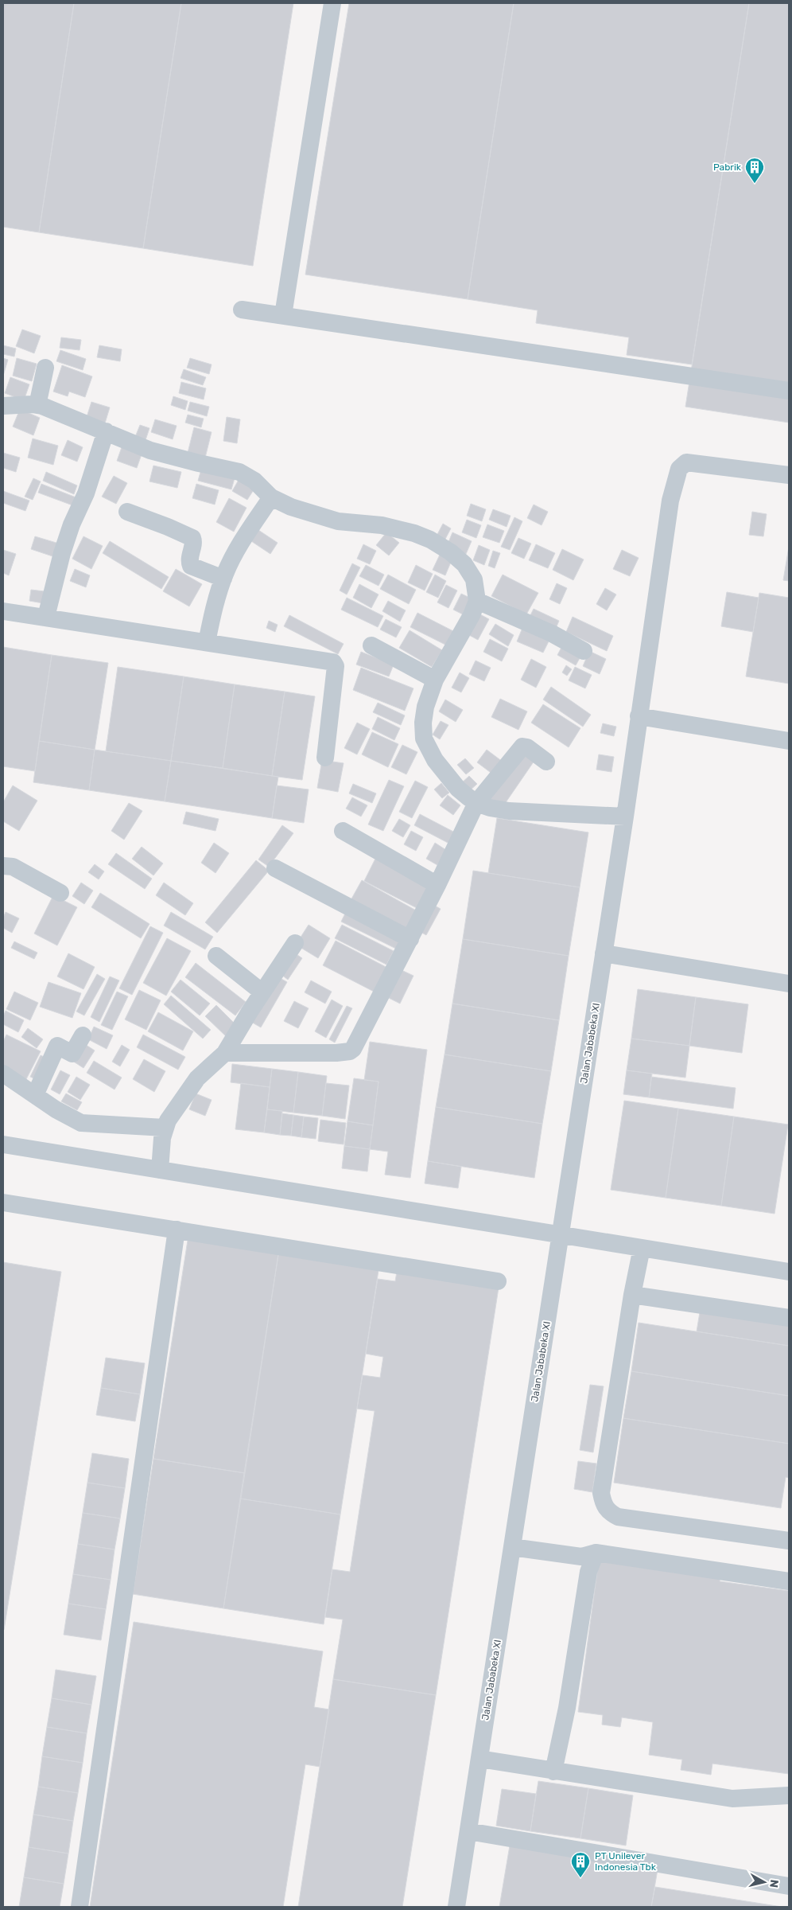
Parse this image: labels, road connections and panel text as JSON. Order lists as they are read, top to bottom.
{
  "streets": {
    "street": ["Jalan Jababeka XI"]
  },
  "places": {
    "building": ["Pabrik", "PT Unilever Indonesia Tbk"]
  },
  "north": "right"
}
